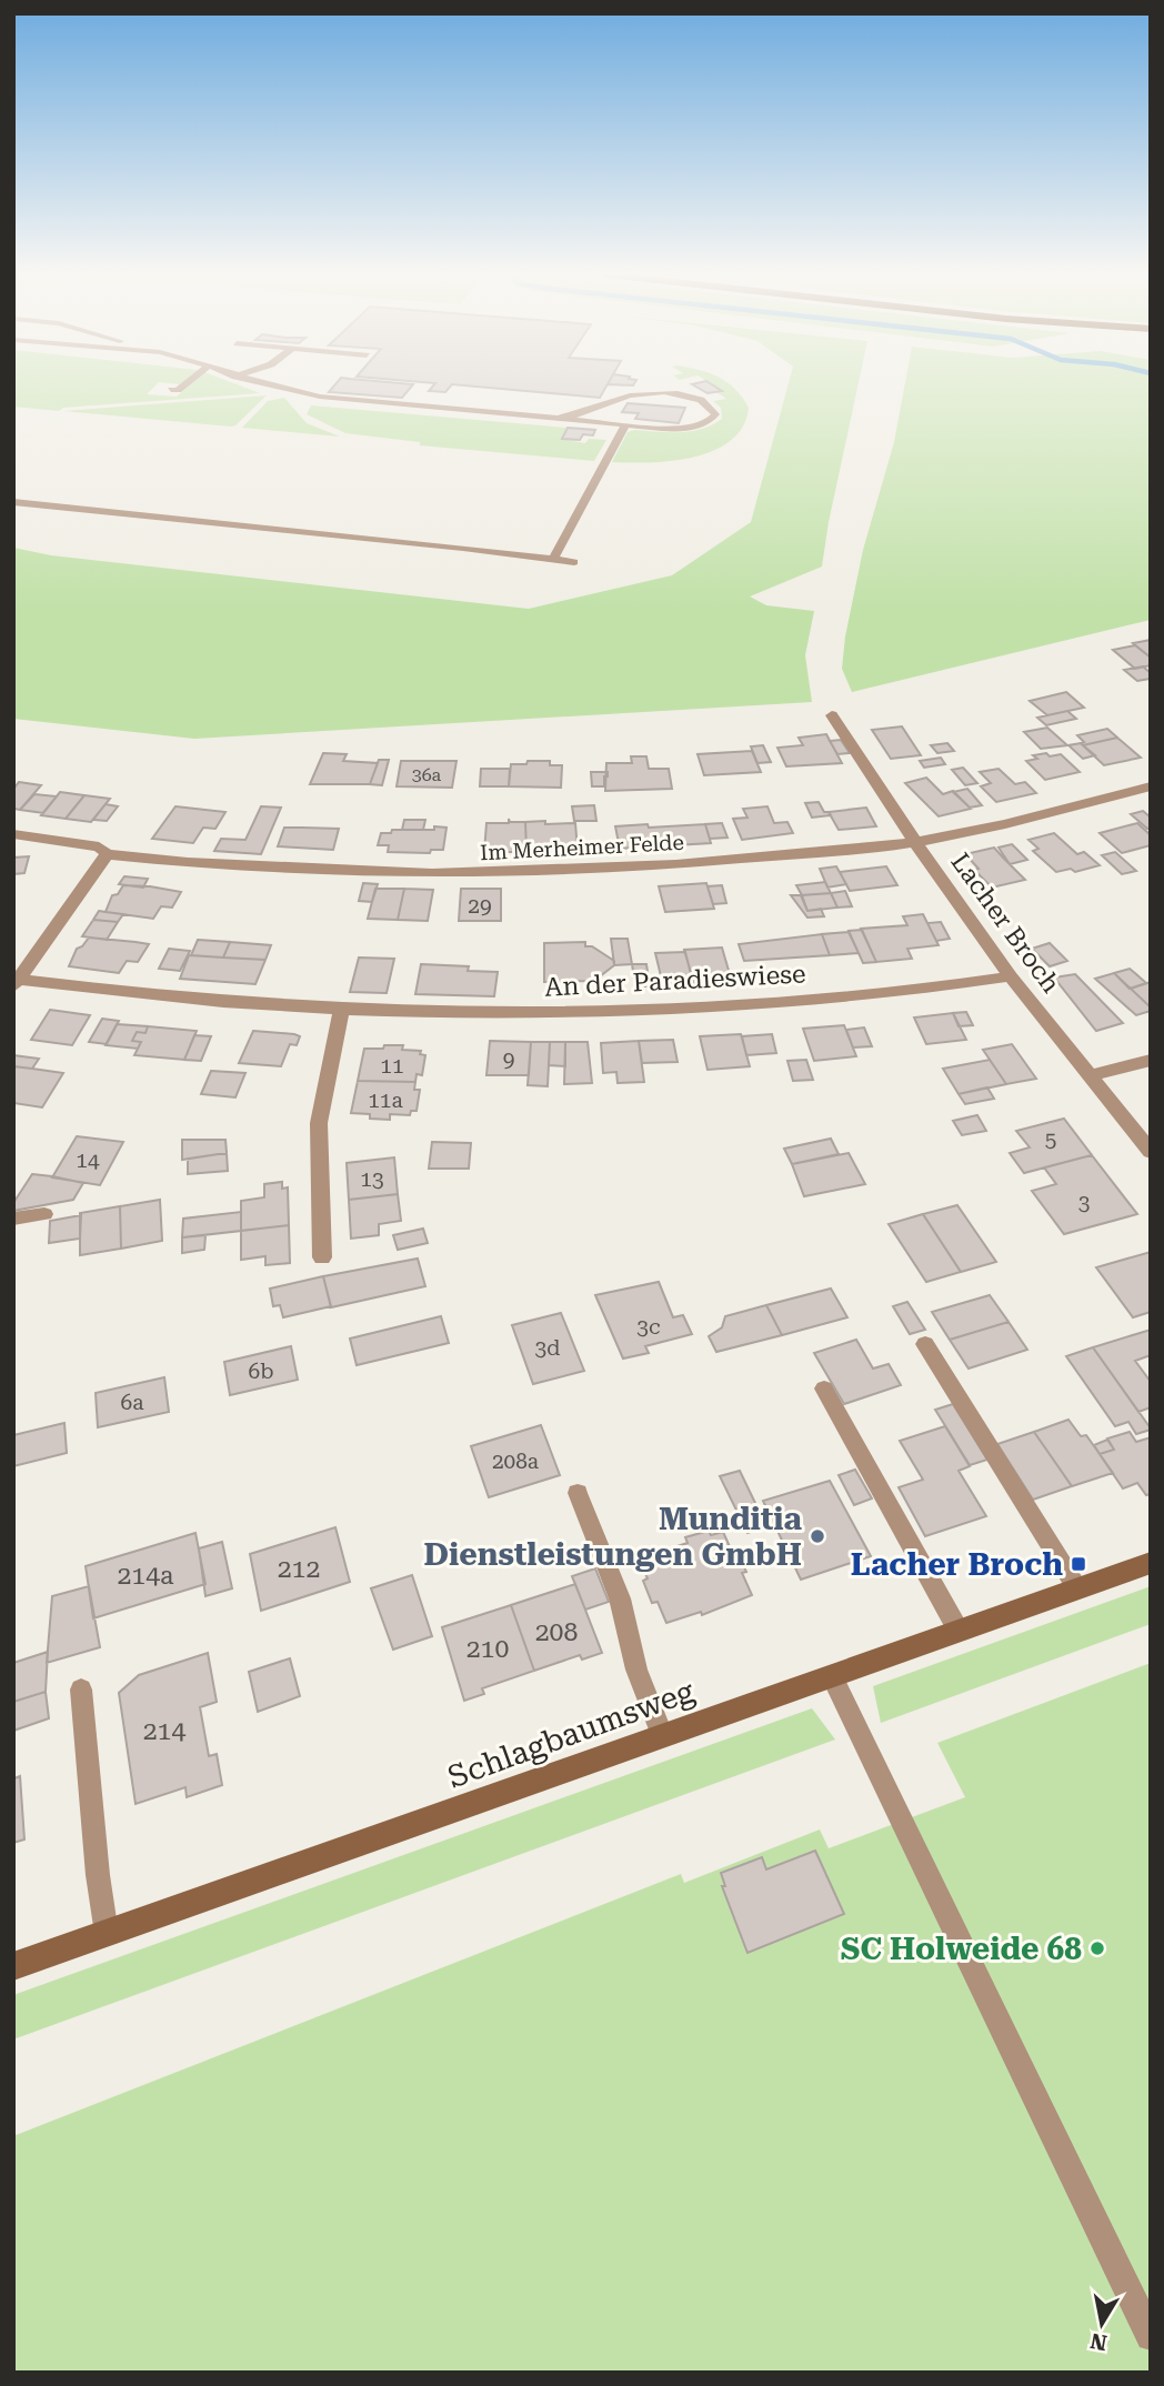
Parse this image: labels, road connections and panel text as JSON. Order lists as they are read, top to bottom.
{
  "streets": {
    "main road": ["Schlagbaumsweg"],
    "street": ["Im Merheimer Felde", "Lacher Broch", "An der Paradieswiese"]
  },
  "crossings": [
    ["Im Merheimer Felde", "Lacher Broch"],
    ["Lacher Broch", "An der Paradieswiese"]
  ],
  "places": {
    "other": ["Munditia Dienstleistungen GmbH", "SC Holweide 68"],
    "transit": ["Lacher Broch"]
  },
  "house_numbers": [
    "36a",
    "29",
    "9",
    "11",
    "11a",
    "5",
    "14",
    "13",
    "3",
    "3c",
    "3d",
    "6b",
    "6a",
    "208a",
    "212",
    "214a",
    "208",
    "210",
    "214"
  ],
  "north": "bottom"
}
